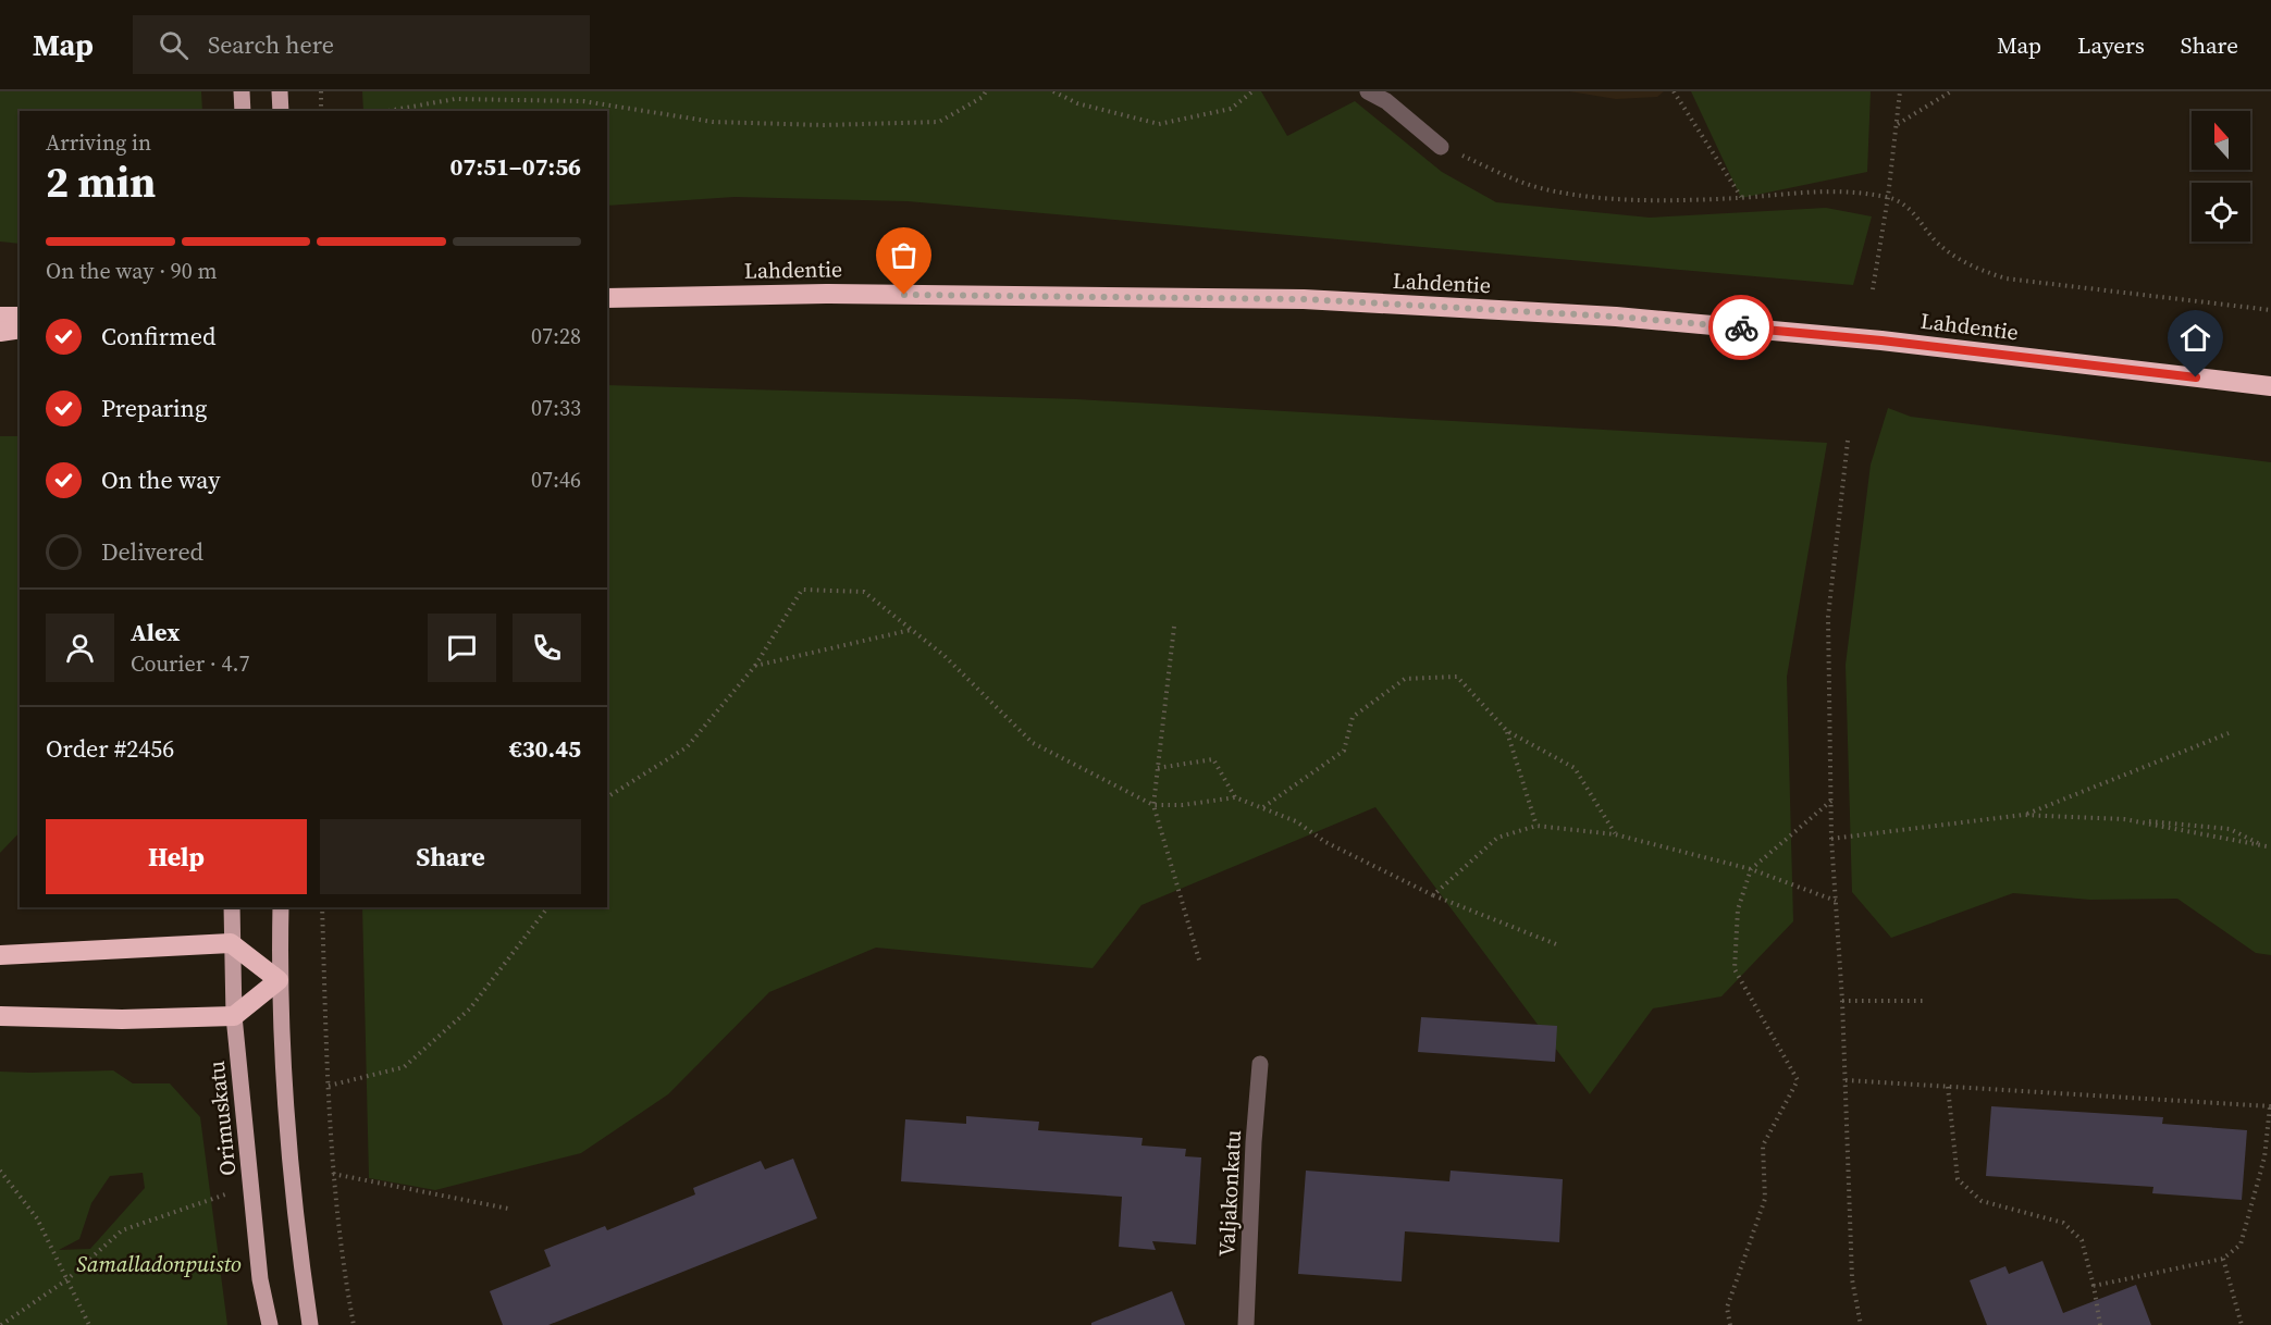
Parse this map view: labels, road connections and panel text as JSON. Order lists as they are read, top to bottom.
{
  "streets": {
    "highway": ["Lahdentie"],
    "main road": ["Orimuskatu"],
    "street": ["Valjakonkatu"]
  },
  "parks": ["Samalladonpuisto"],
  "north": "top",
  "page": {
    "header": "Map",
    "search": "Search here",
    "nav": ["Map", "Layers", "Share"],
    "heading": ["2 min", "Arriving in", "07:51–07:56"],
    "panel": [
      "Alex",
      "Courier · 4.7",
      "Order #2456",
      "€30.45"
    ],
    "bar": "On the way · 90 m",
    "list": [
      ["Confirmed", "07:28"],
      ["Preparing", "07:33"],
      ["On the way", "07:46"],
      "Delivered"
    ],
    "buttons": ["Help", "Share"]
  }
}
